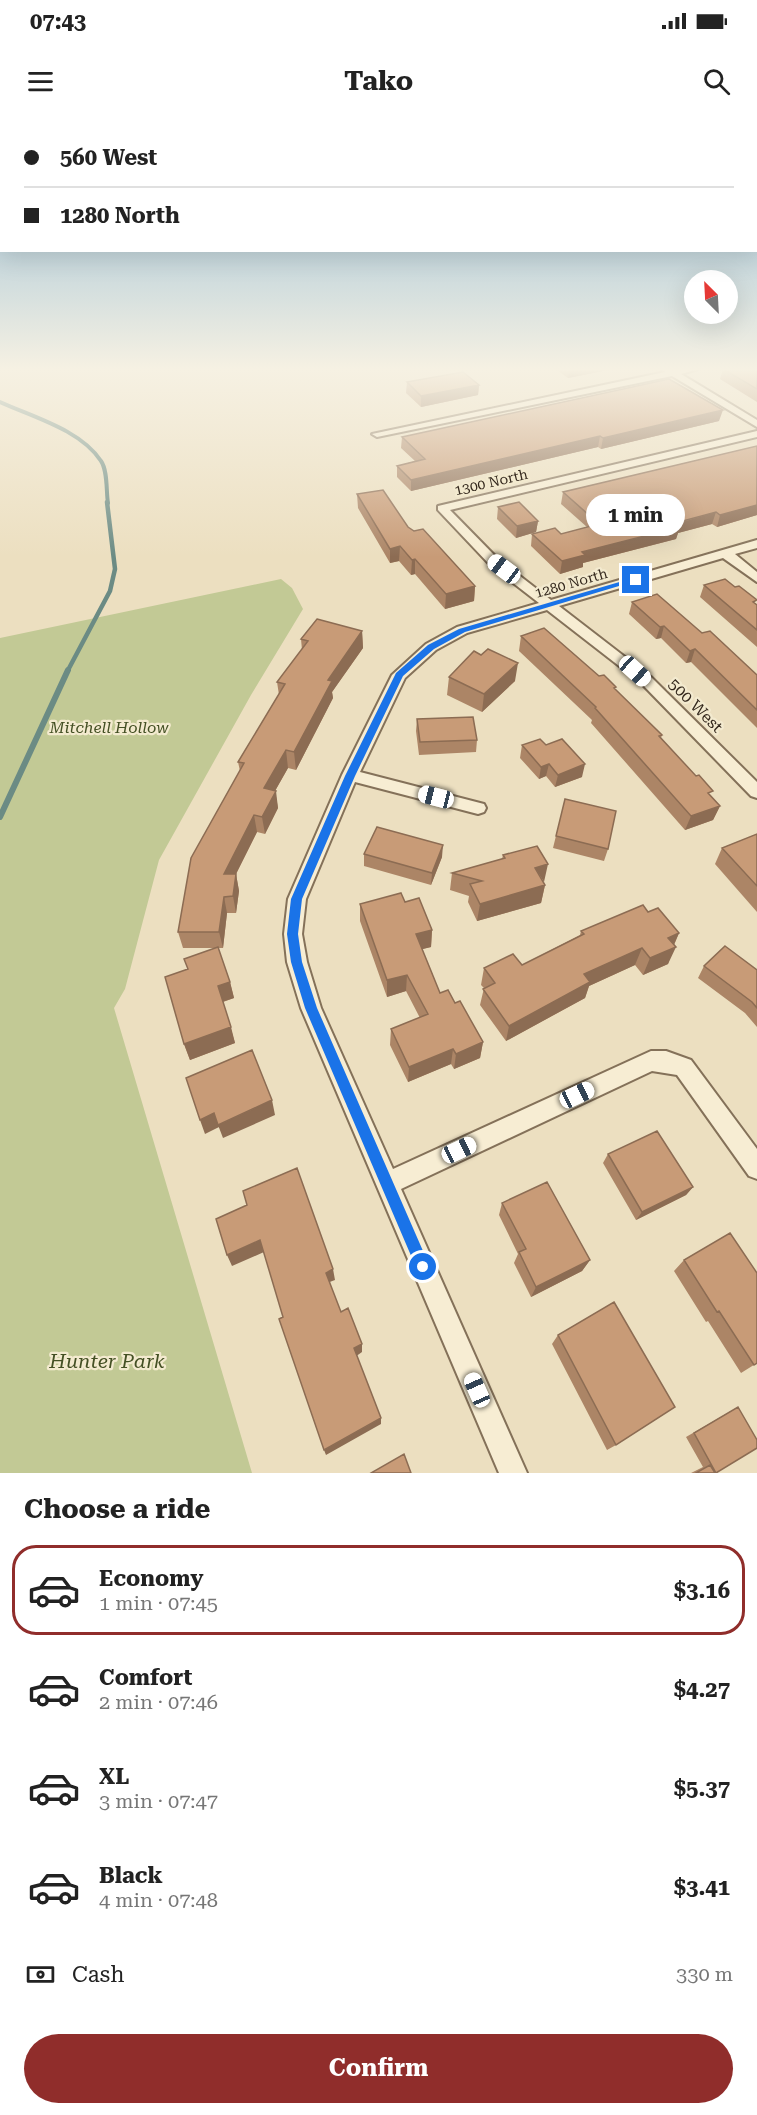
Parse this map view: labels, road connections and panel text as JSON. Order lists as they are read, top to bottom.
{
  "streets": {
    "street": ["1300 North", "1280 North", "500 West"]
  },
  "crossings": [
    ["1300 North", "500 West"],
    ["1280 North", "500 West"]
  ],
  "parks": ["Mitchell Hollow", "Hunter Park"],
  "north": "top left",
  "page": {
    "status": "07:43",
    "header": "Tako",
    "banner": ["560 West", "1280 North"],
    "bubble": "1 min",
    "heading": "Choose a ride",
    "list": [
      {
        "name": "Economy",
        "note": "1 min · 07:45",
        "value": "$3.16"
      },
      {
        "name": "Comfort",
        "note": "2 min · 07:46",
        "value": "$4.27"
      },
      {
        "name": "XL",
        "note": "3 min · 07:47",
        "value": "$5.37"
      },
      {
        "name": "Black",
        "note": "4 min · 07:48",
        "value": "$3.41"
      }
    ],
    "pay": ["Cash", "330 m"],
    "buttons": "Confirm"
  }
}
